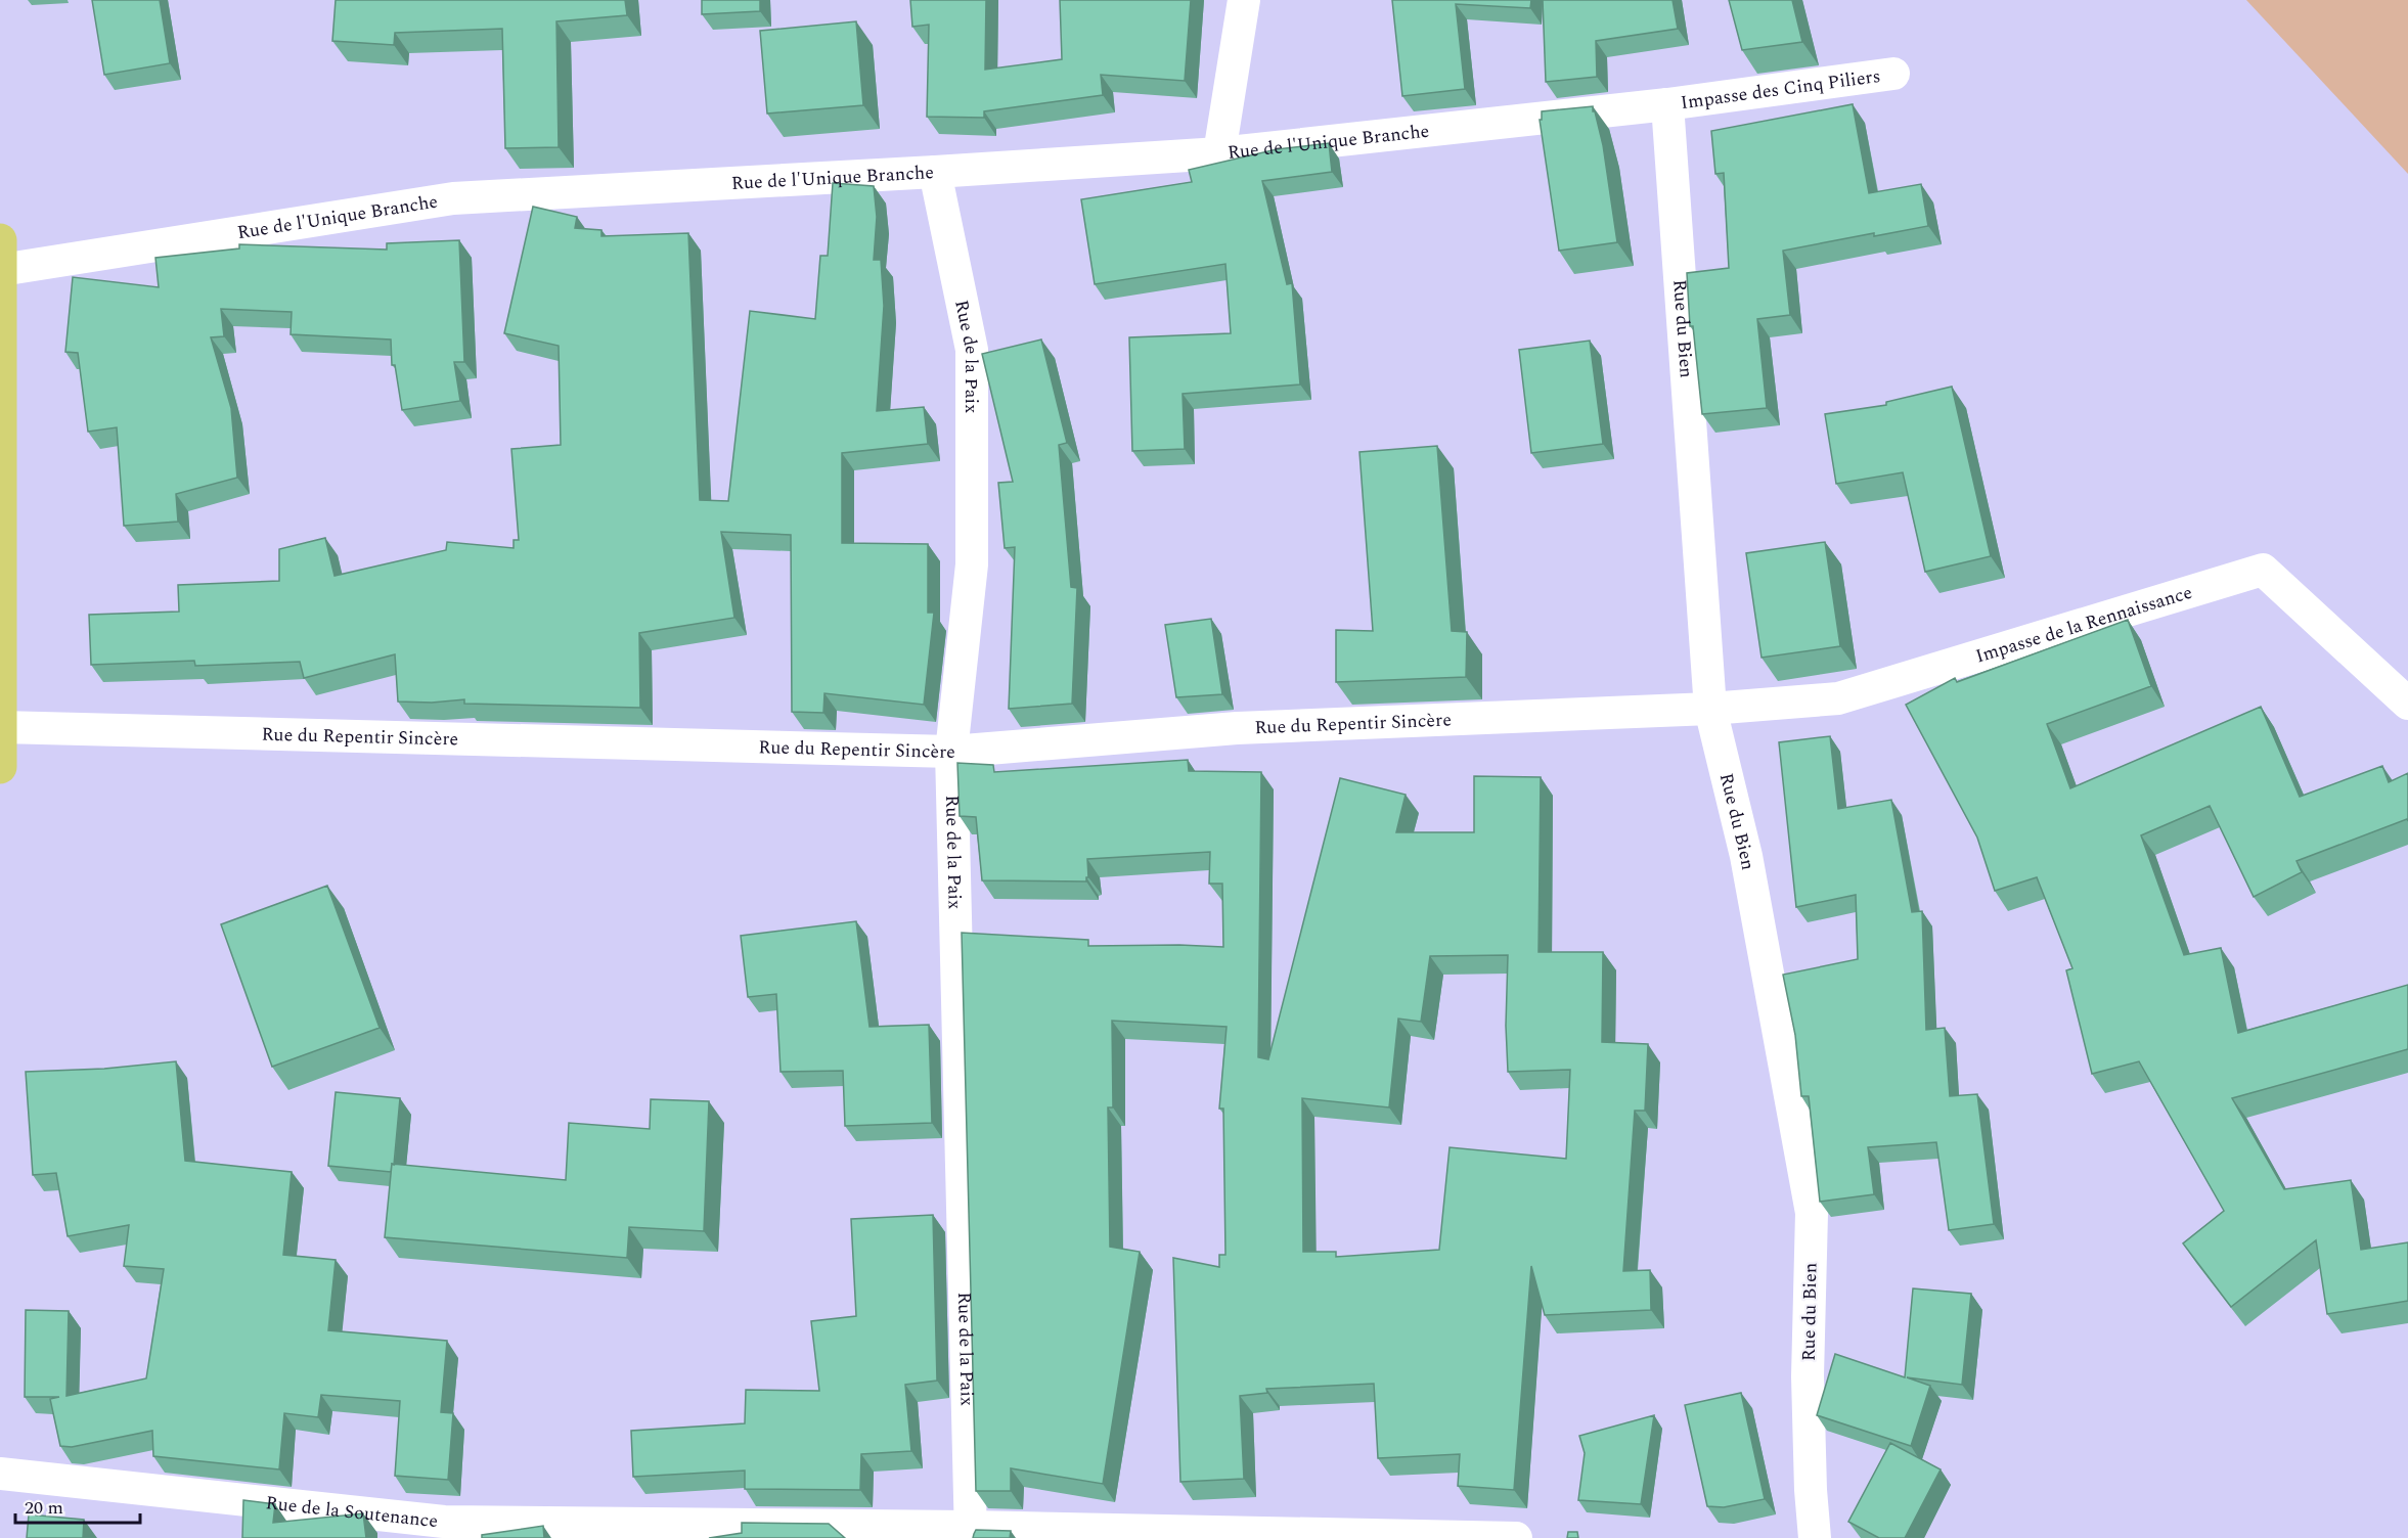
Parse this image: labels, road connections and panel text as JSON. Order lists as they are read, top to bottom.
{
  "streets": {
    "street": [
      "Impasse des Cinq Piliers",
      "Rue de l'Unique Branche",
      "Rue du Bien",
      "Rue de la Paix",
      "Impasse de la Rennaissance",
      "Rue du Repentir Sincère",
      "Rue de la Soutenance"
    ]
  },
  "crossings": [
    ["Impasse des Cinq Piliers", "Rue de l'Unique Branche"],
    ["Impasse des Cinq Piliers", "Rue du Bien"],
    ["Rue de l'Unique Branche", "Rue du Bien"],
    ["Rue de l'Unique Branche", "Rue de la Paix"],
    ["Rue du Bien", "Impasse de la Rennaissance"],
    ["Rue du Bien", "Rue du Repentir Sincère"],
    ["Rue de la Paix", "Rue du Repentir Sincère"],
    ["Rue de la Paix", "Rue de la Soutenance"],
    ["Impasse de la Rennaissance", "Rue du Repentir Sincère"]
  ],
  "scale_bar": "20 m"
}
